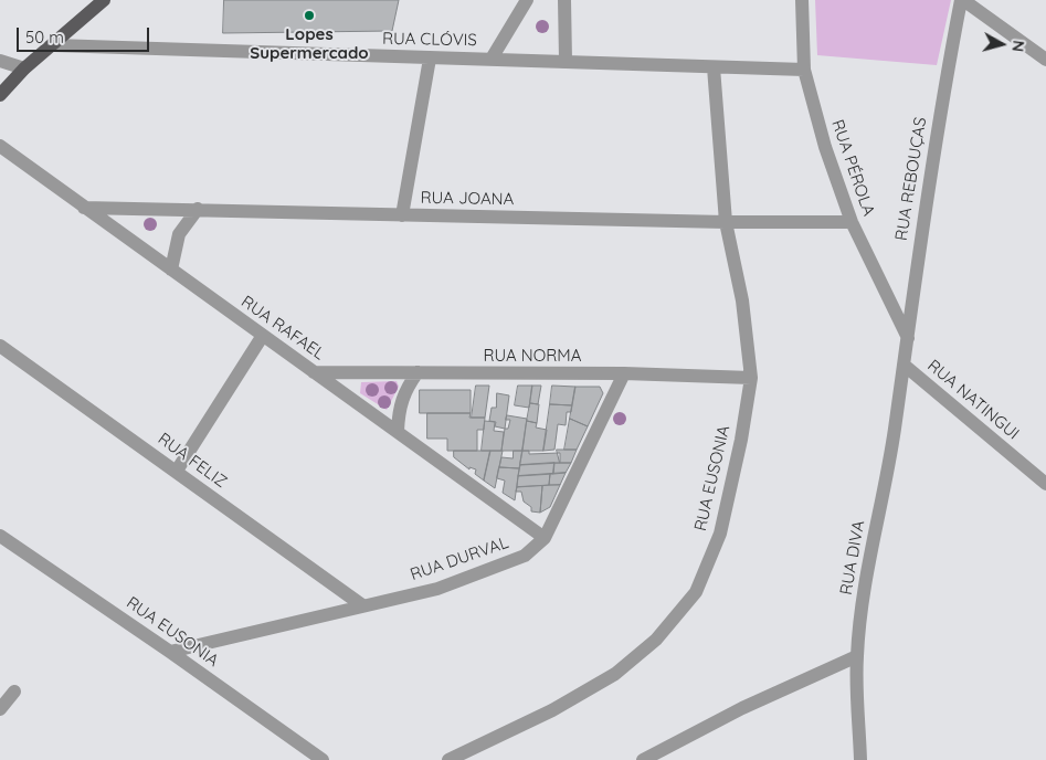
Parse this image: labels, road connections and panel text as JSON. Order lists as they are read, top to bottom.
{
  "streets": {
    "street": [
      "RUA CLÓVIS",
      "RUA PÉROLA",
      "RUA REBOUÇAS",
      "RUA JOANA",
      "RUA RAFAEL",
      "RUA NORMA",
      "RUA NATINGUI",
      "RUA FELIZ",
      "RUA EUSONIA",
      "RUA DIVA",
      "RUA DURVAL"
    ]
  },
  "crossings": [
    ["RUA CLÓVIS", "RUA PÉROLA"],
    ["RUA CLÓVIS", "RUA EUSONIA"],
    ["RUA PÉROLA", "RUA REBOUÇAS"],
    ["RUA PÉROLA", "RUA JOANA"],
    ["RUA REBOUÇAS", "RUA NATINGUI"],
    ["RUA REBOUÇAS", "RUA DIVA"],
    ["RUA JOANA", "RUA RAFAEL"],
    ["RUA JOANA", "RUA EUSONIA"],
    ["RUA RAFAEL", "RUA NORMA"],
    ["RUA RAFAEL", "RUA DURVAL"],
    ["RUA NORMA", "RUA EUSONIA"],
    ["RUA NORMA", "RUA DURVAL"],
    ["RUA NATINGUI", "RUA DIVA"],
    ["RUA FELIZ", "RUA DURVAL"],
    ["RUA EUSONIA", "RUA DURVAL"]
  ],
  "places": ["Lopes Supermercado"],
  "scale_bar": "50 m",
  "north": "right"
}
